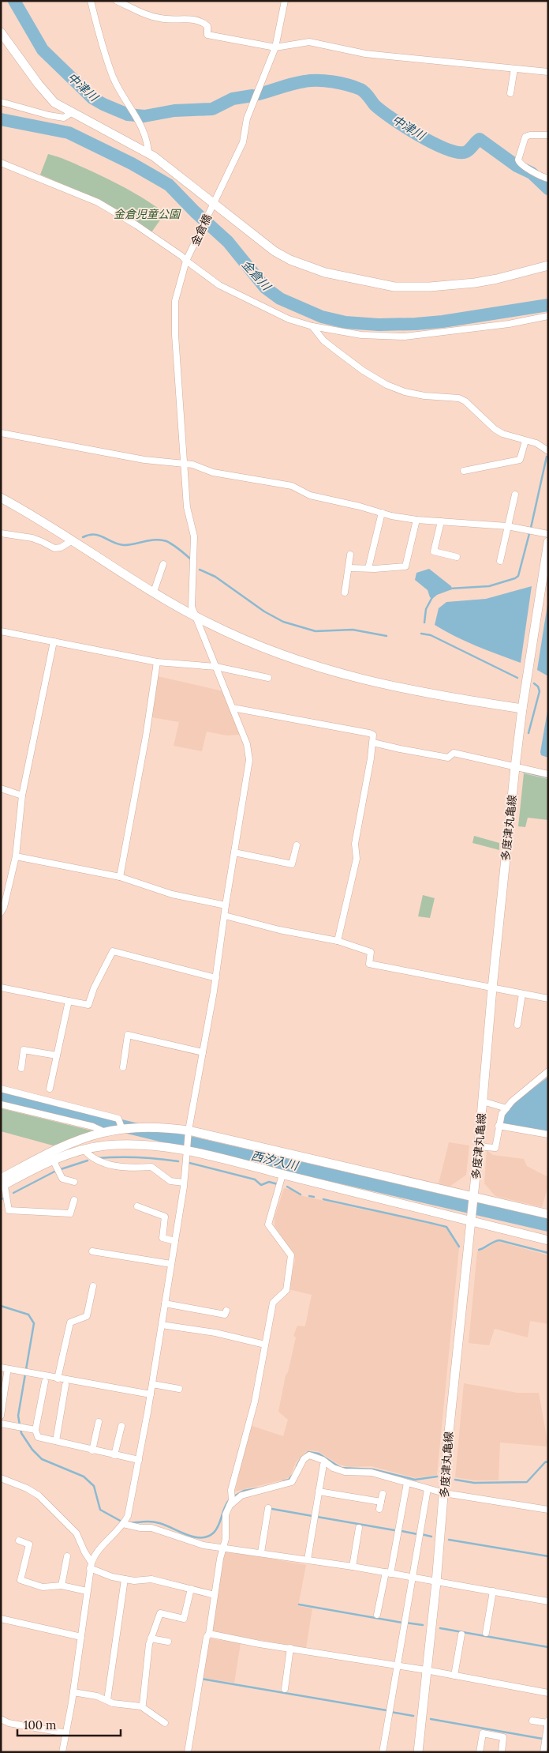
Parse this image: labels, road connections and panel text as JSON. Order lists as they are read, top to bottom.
{
  "streets": {
    "street": ["金倉橋", "多度津丸亀線"]
  },
  "water": ["中津川", "金倉川", "西汐入川"],
  "parks": ["金倉児童公園"],
  "scale_bar": "100 m"
}
